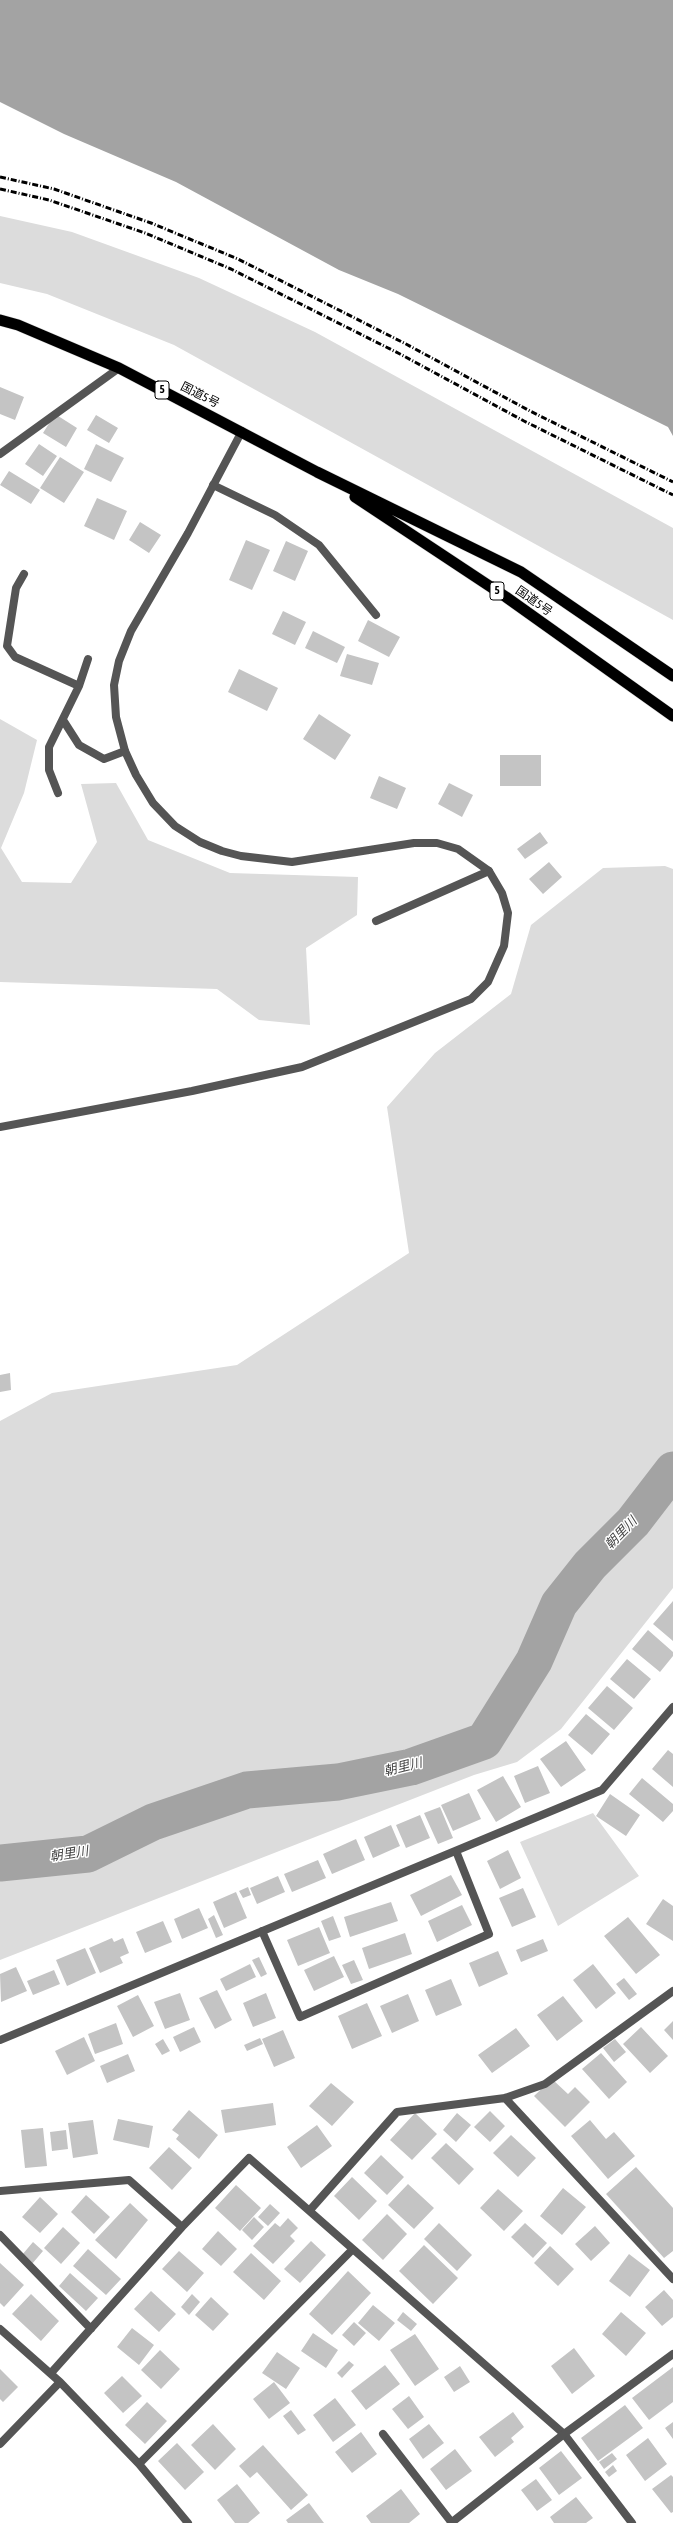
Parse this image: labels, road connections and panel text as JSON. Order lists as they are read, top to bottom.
{
  "streets": {
    "highway": ["5", "国道5号"]
  },
  "water": ["朝里川"]
}
